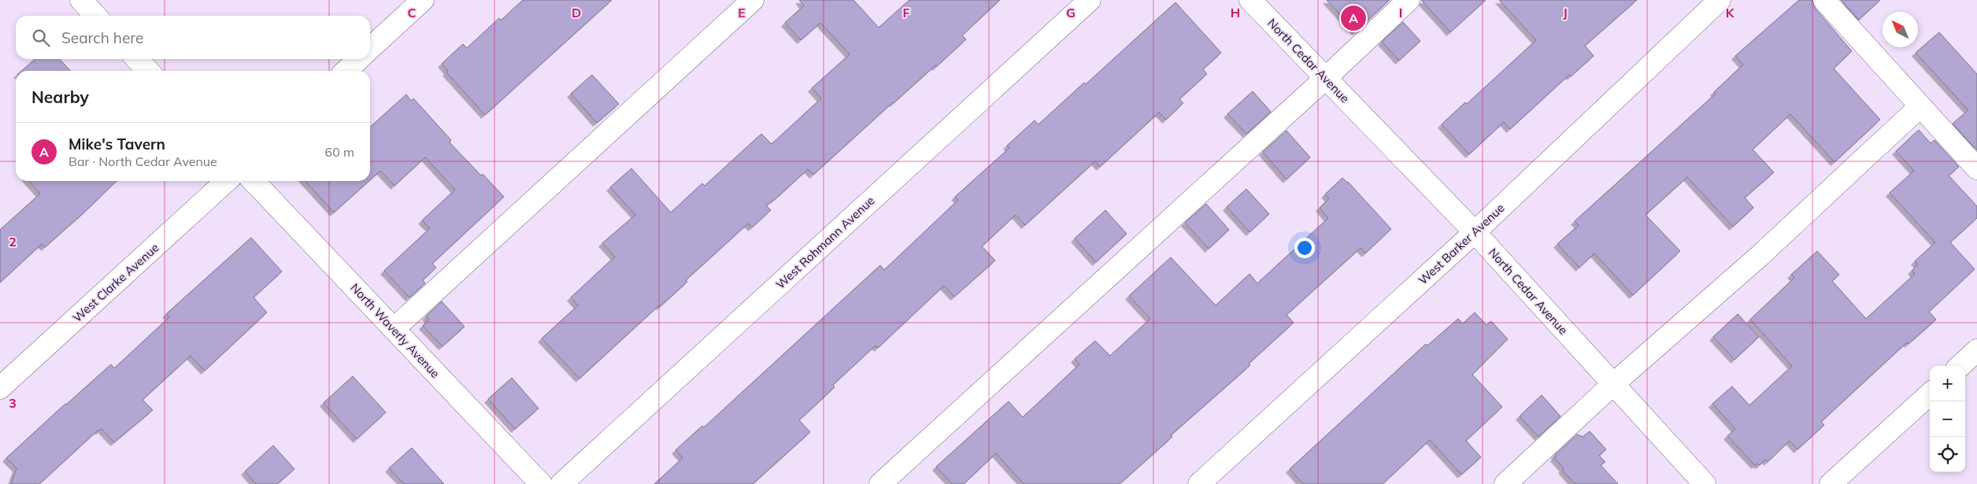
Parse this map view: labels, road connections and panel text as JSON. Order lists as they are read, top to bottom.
{
  "streets": {
    "street": [
      "North Cedar Avenue",
      "West Rohmann Avenue",
      "West Barker Avenue",
      "West Clarke Avenue",
      "North Waverly Avenue"
    ]
  },
  "crossings": [
    ["North Cedar Avenue", "West Barker Avenue"]
  ],
  "north": "top left",
  "page": {
    "pins": "A",
    "search": "Search here",
    "heading": "Nearby",
    "list": [
      {
        "mark": "A",
        "name": "Mike's Tavern",
        "note": "Bar · North Cedar Avenue",
        "value": "60 m"
      }
    ],
    "map_buttons": ["+", "−"]
  },
  "grid": {
    "columns": [
      "C",
      "D",
      "E",
      "F",
      "G",
      "H",
      "I",
      "J",
      "K"
    ],
    "rows": ["2", "3"]
  }
}
